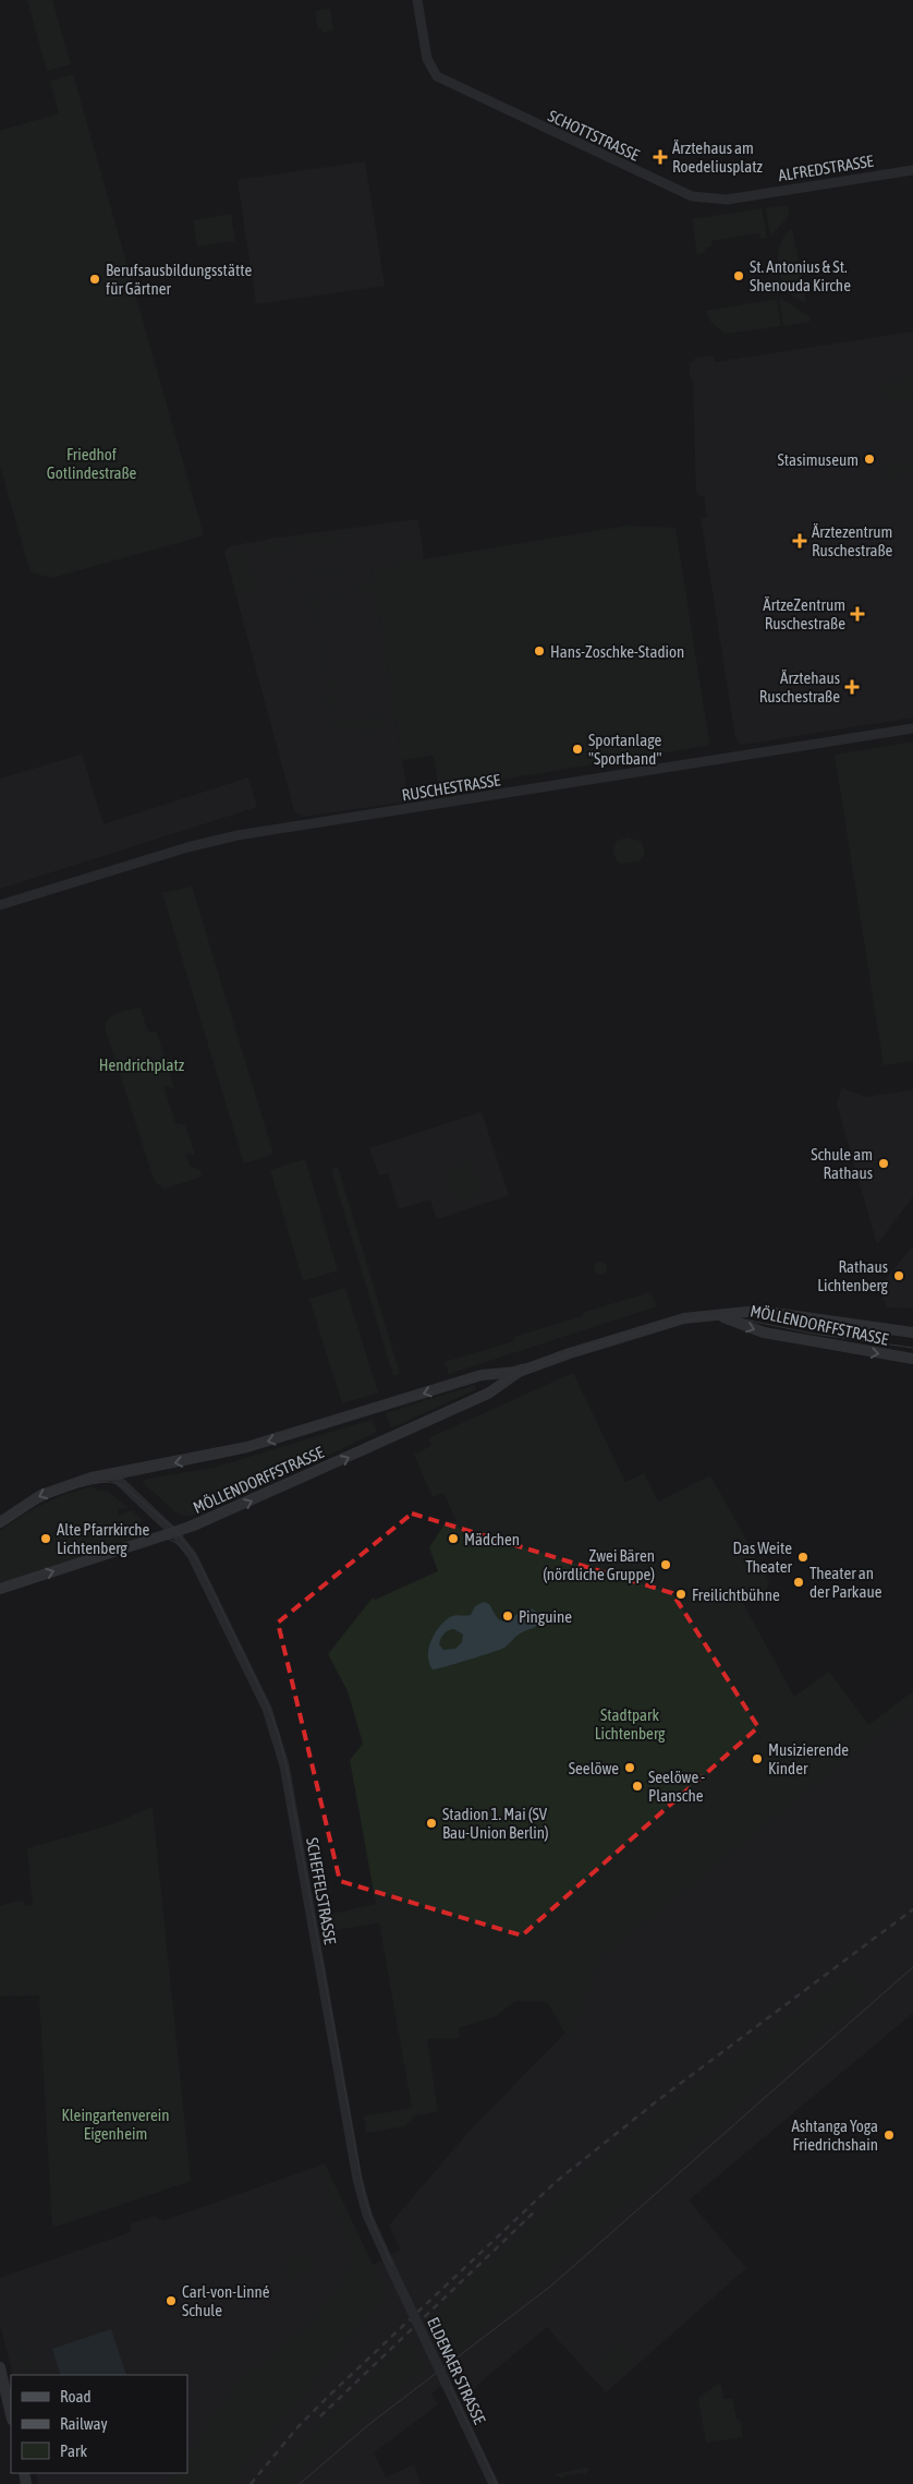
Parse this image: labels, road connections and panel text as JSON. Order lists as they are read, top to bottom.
{
  "streets": {
    "main road": ["MÖLLENDORFFSTRASSE"],
    "street": [
      "SCHOTTSTRASSE",
      "ALFREDSTRASSE",
      "RUSCHESTRASSE",
      "SCHEFFELSTRASSE",
      "ELDENAER STRASSE"
    ]
  },
  "crossings": [
    ["SCHOTTSTRASSE", "ALFREDSTRASSE"],
    ["MÖLLENDORFFSTRASSE", "SCHEFFELSTRASSE"],
    ["SCHEFFELSTRASSE", "ELDENAER STRASSE"]
  ],
  "parks": [
    "Friedhof Gotlindestraße",
    "Hendrichplatz",
    "Stadtpark Lichtenberg",
    "Kleingartenverein Eigenheim"
  ],
  "places": {
    "health": [
      "Ärztehaus am Roedeliusplatz",
      "Ärztezentrum Ruschestraße",
      "ÄrtzeZentrum Ruschestraße",
      "Ärztehaus Ruschestraße"
    ],
    "other": [
      "St. Antonius & St. Shenouda Kirche",
      "Berufsausbildungsstätte für Gärtner",
      "Stasimuseum",
      "Hans-Zoschke-Stadion",
      "Sportanlage \"Sportband\"",
      "Schule am Rathaus",
      "Rathaus Lichtenberg",
      "Alte Pfarrkirche Lichtenberg",
      "Mädchen",
      "Das Weite Theater",
      "Zwei Bären (nördliche Gruppe)",
      "Theater an der Parkaue",
      "Freilichtbühne",
      "Pinguine",
      "Musizierende Kinder",
      "Seelöwe",
      "Seelöwe - Plansche",
      "Stadion 1. Mai (SV Bau-Union Berlin)",
      "Ashtanga Yoga Friedrichshain",
      "Carl-von-Linné Schule"
    ]
  },
  "legend": ["Road", "Railway", "Park"]
}
